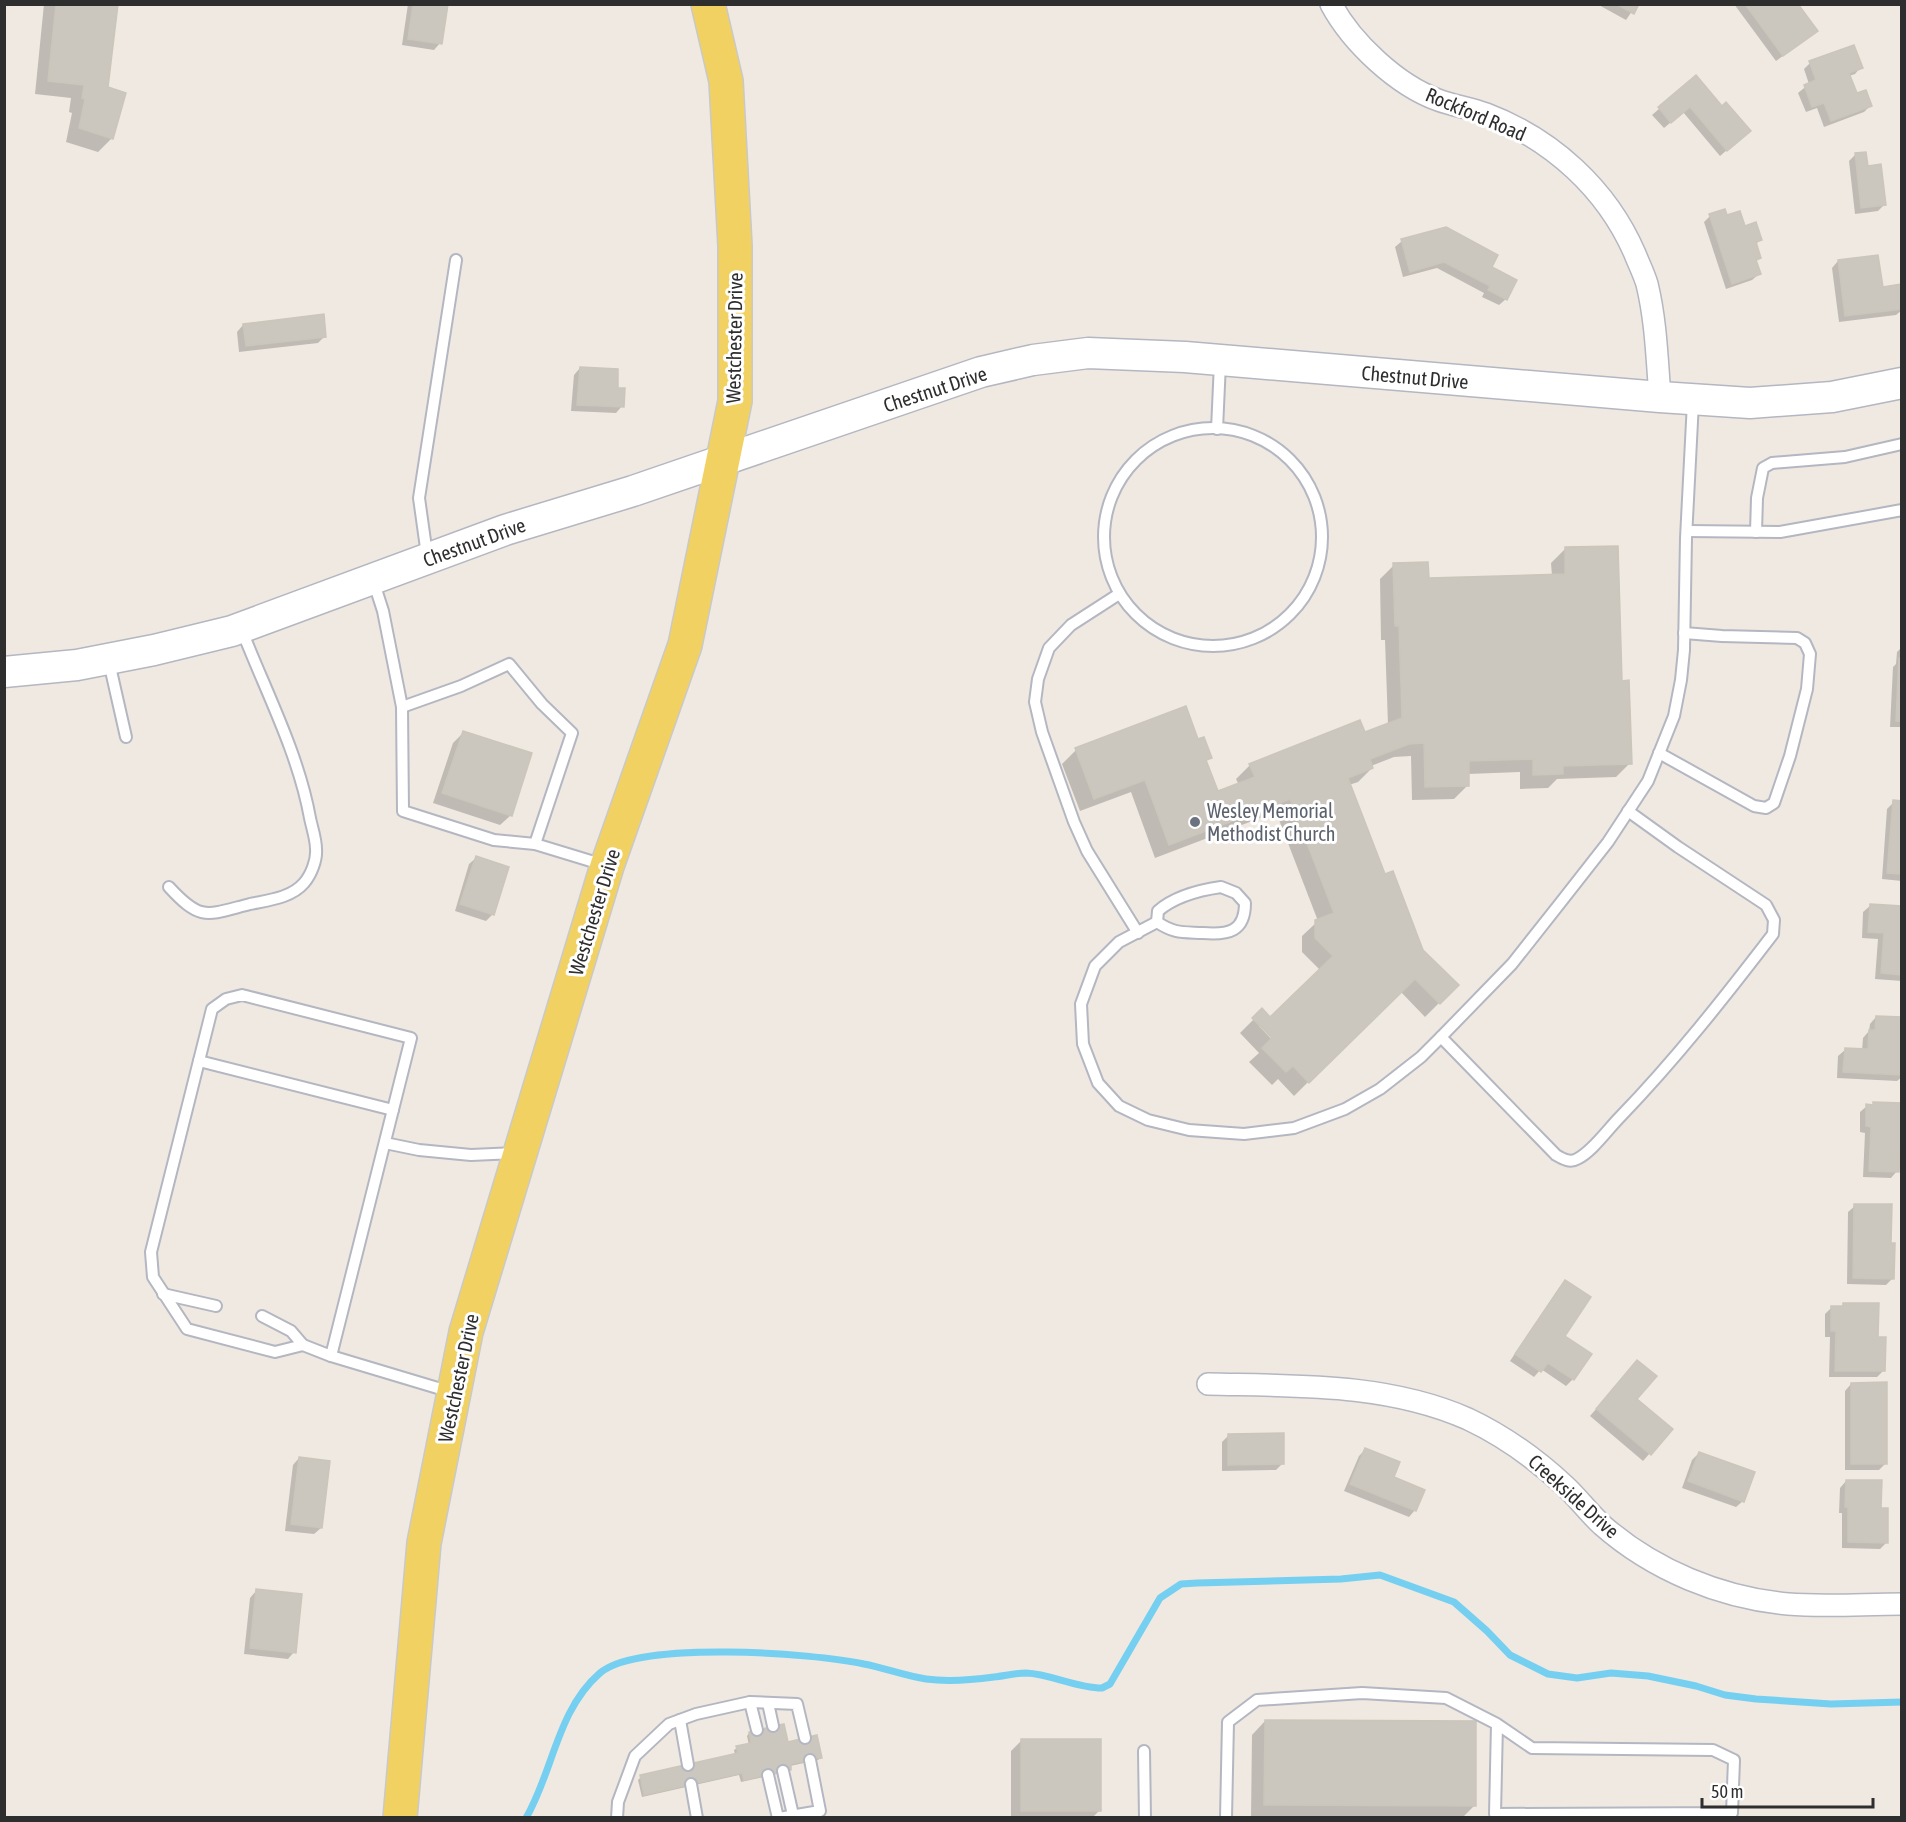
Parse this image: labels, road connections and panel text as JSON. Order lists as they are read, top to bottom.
{
  "streets": {
    "main road": ["Westchester Drive"],
    "street": ["Rockford Road", "Chestnut Drive", "Creekside Drive"]
  },
  "crossings": [
    ["Rockford Road", "Chestnut Drive"],
    ["Westchester Drive", "Chestnut Drive"]
  ],
  "places": ["Wesley Memorial Methodist Church"],
  "scale_bar": "50 m"
}
